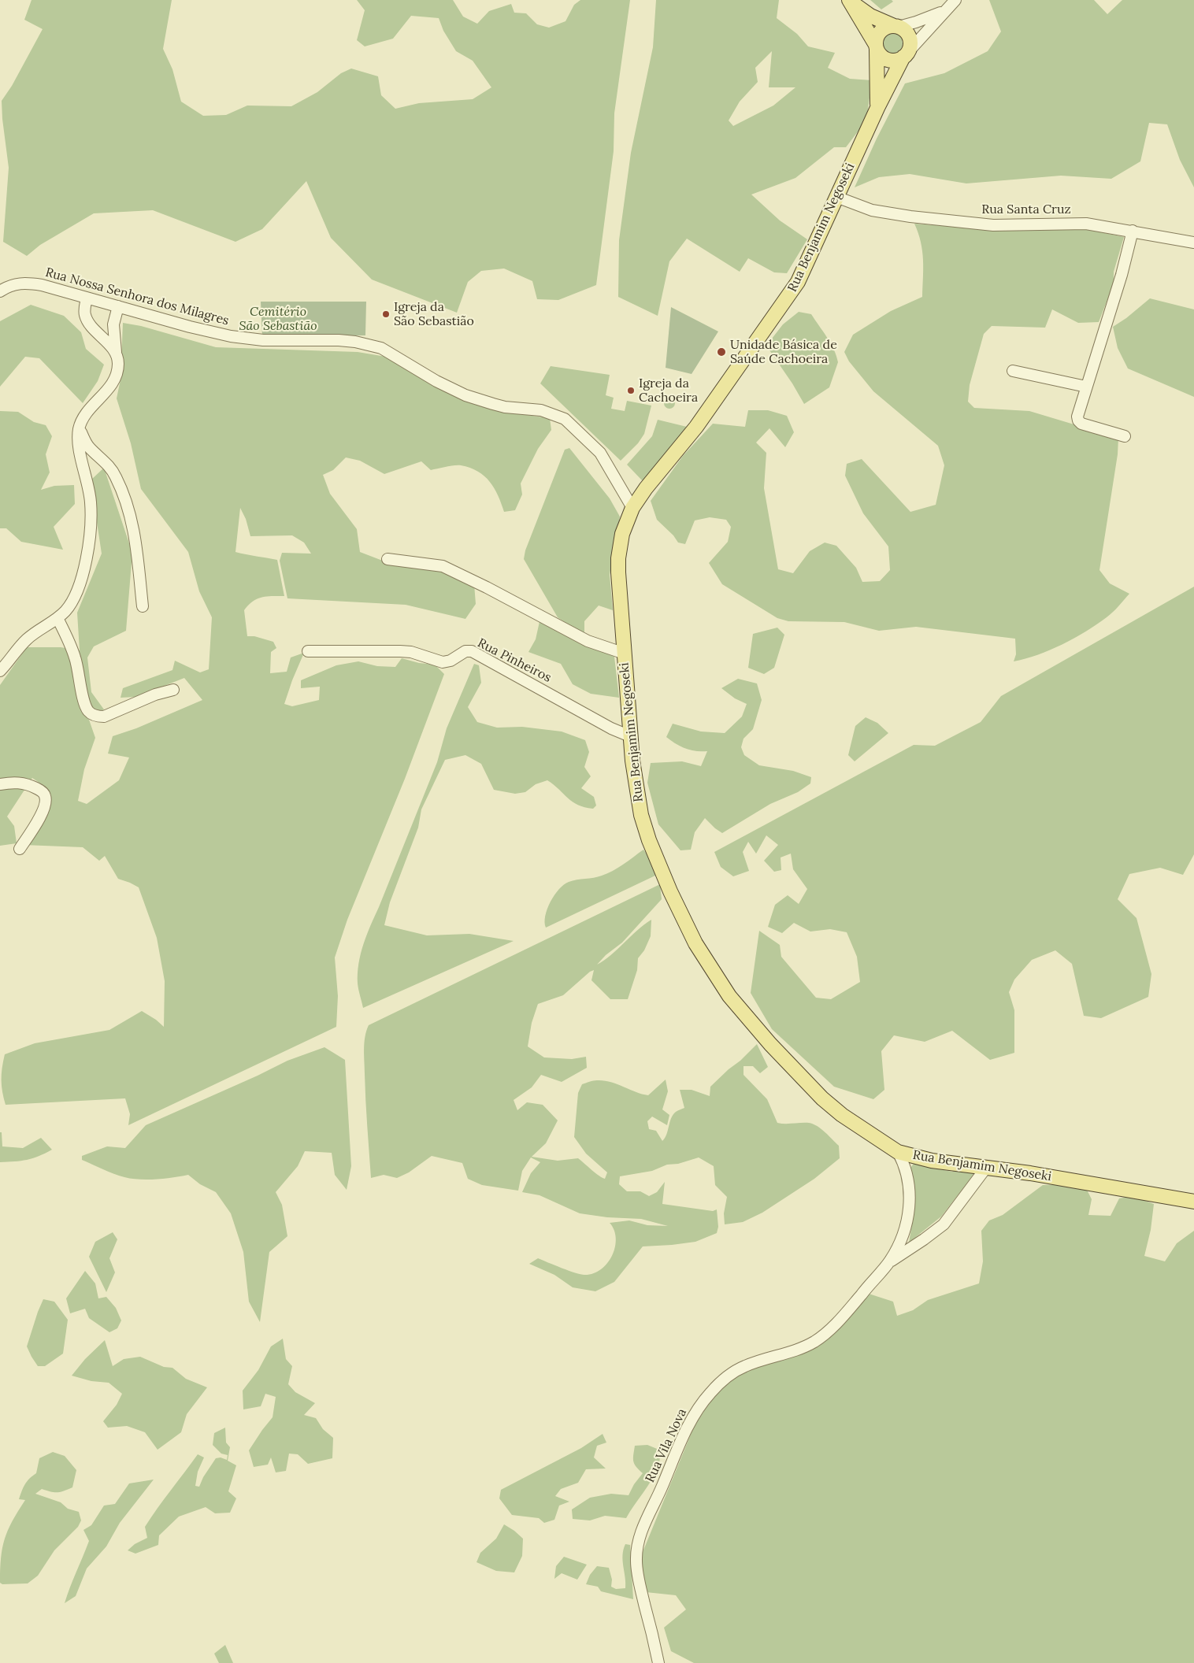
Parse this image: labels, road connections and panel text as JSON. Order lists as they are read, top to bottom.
{
  "streets": {
    "main road": ["Rua Benjamim Negoseki"],
    "street": [
      "Rua Santa Cruz",
      "Rua Nossa Senhora dos Milagres",
      "Rua Pinheiros",
      "Rua Vila Nova"
    ]
  },
  "crossings": [
    ["Rua Santa Cruz", "Rua Benjamim Negoseki"],
    ["Rua Benjamim Negoseki", "Rua Nossa Senhora dos Milagres"],
    ["Rua Benjamim Negoseki", "Rua Pinheiros"],
    ["Rua Benjamim Negoseki", "Rua Vila Nova"]
  ],
  "parks": ["Cemitério São Sebastião"],
  "places": ["Igreja da São Sebastião", "Unidade Básica de Saúde Cachoeira", "Igreja da Cachoeira"]
}
